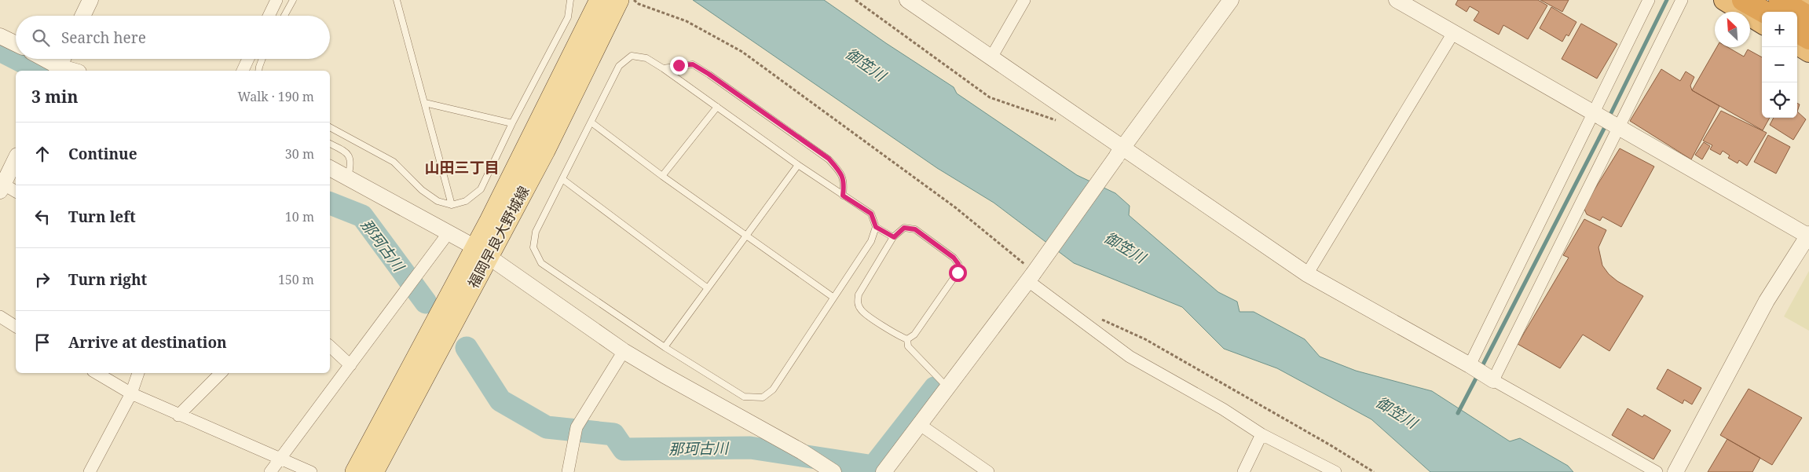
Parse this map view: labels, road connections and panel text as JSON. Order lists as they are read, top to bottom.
{
  "streets": {
    "main road": ["福岡早良大野城線"]
  },
  "districts": ["山田三丁目"],
  "water": ["御笠川", "那珂古川"],
  "north": "top left",
  "page": {
    "map_buttons": ["+", "−"],
    "search": "Search here",
    "heading": ["3 min", "Walk · 190 m"],
    "list": [
      ["Continue", "30 m"],
      ["Turn left", "10 m"],
      ["Turn right", "150 m"],
      "Arrive at destination"
    ]
  }
}
